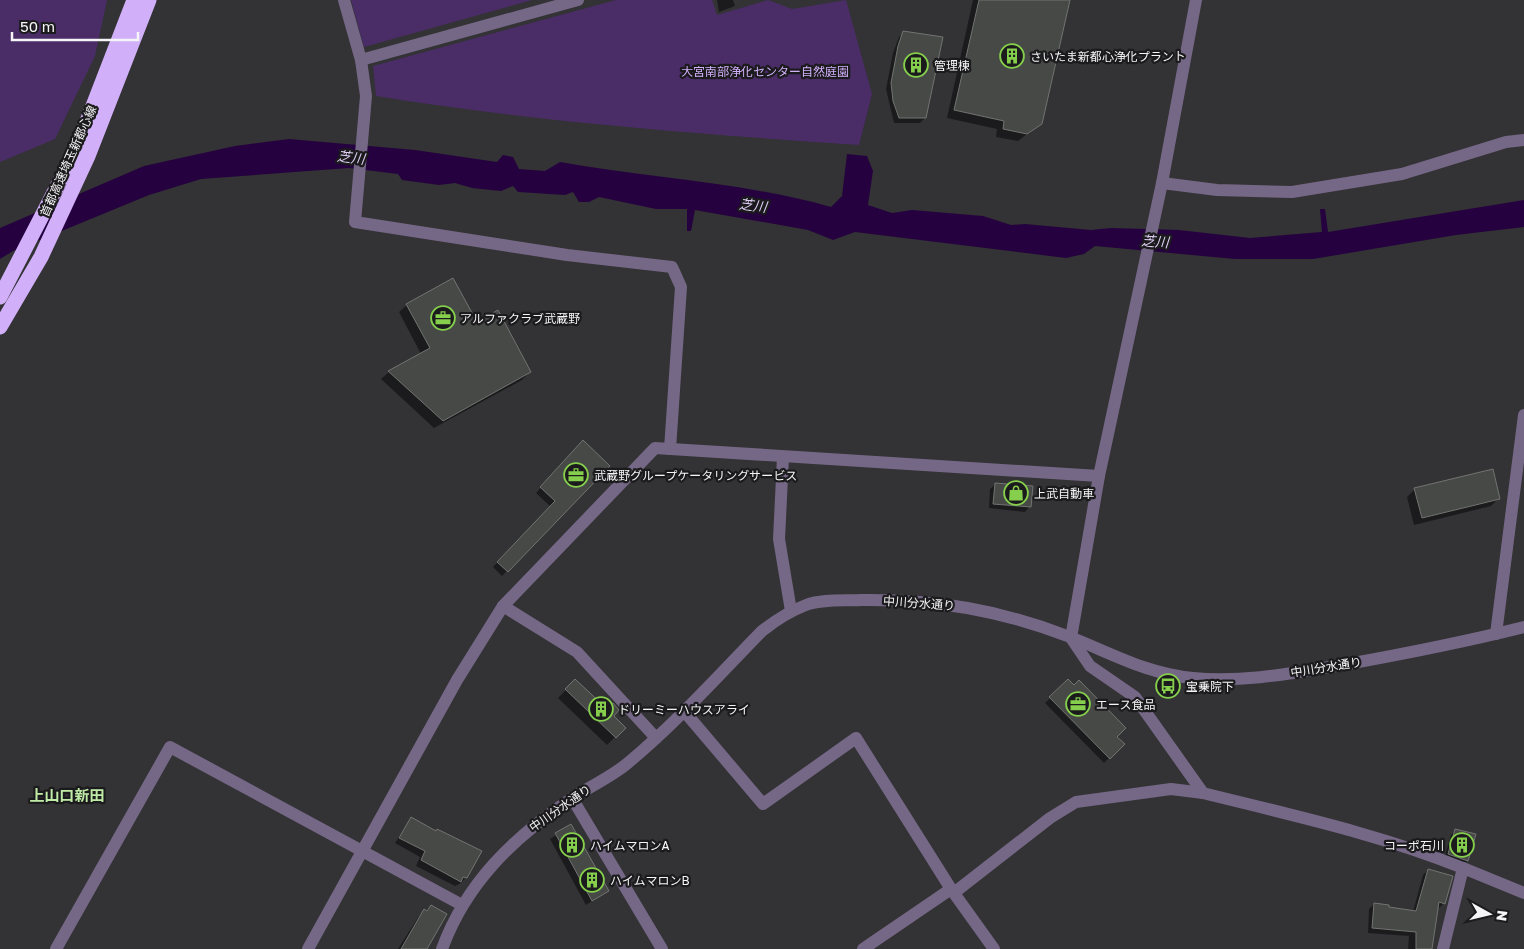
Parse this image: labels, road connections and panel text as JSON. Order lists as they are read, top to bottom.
{
  "streets": {
    "highway": ["首都高速埼玉新都心線"],
    "street": ["中川分水通り"]
  },
  "districts": ["上山口新田"],
  "water": ["芝川"],
  "parks": ["大宮南部浄化センター自然庭園"],
  "places": {
    "building": [
      "さいたま新都心浄化プラント",
      "管理棟",
      "ドリーミーハウスアライ",
      "ハイムマロンA",
      "コーポ石川",
      "ハイムマロンB"
    ],
    "office": ["アルファクラブ武蔵野", "武蔵野グループケータリングサービス", "エース食品"],
    "shop": ["上武自動車"],
    "bus stop": ["宝乗院下"]
  },
  "scale_bar": "50 m",
  "north": "right"
}
